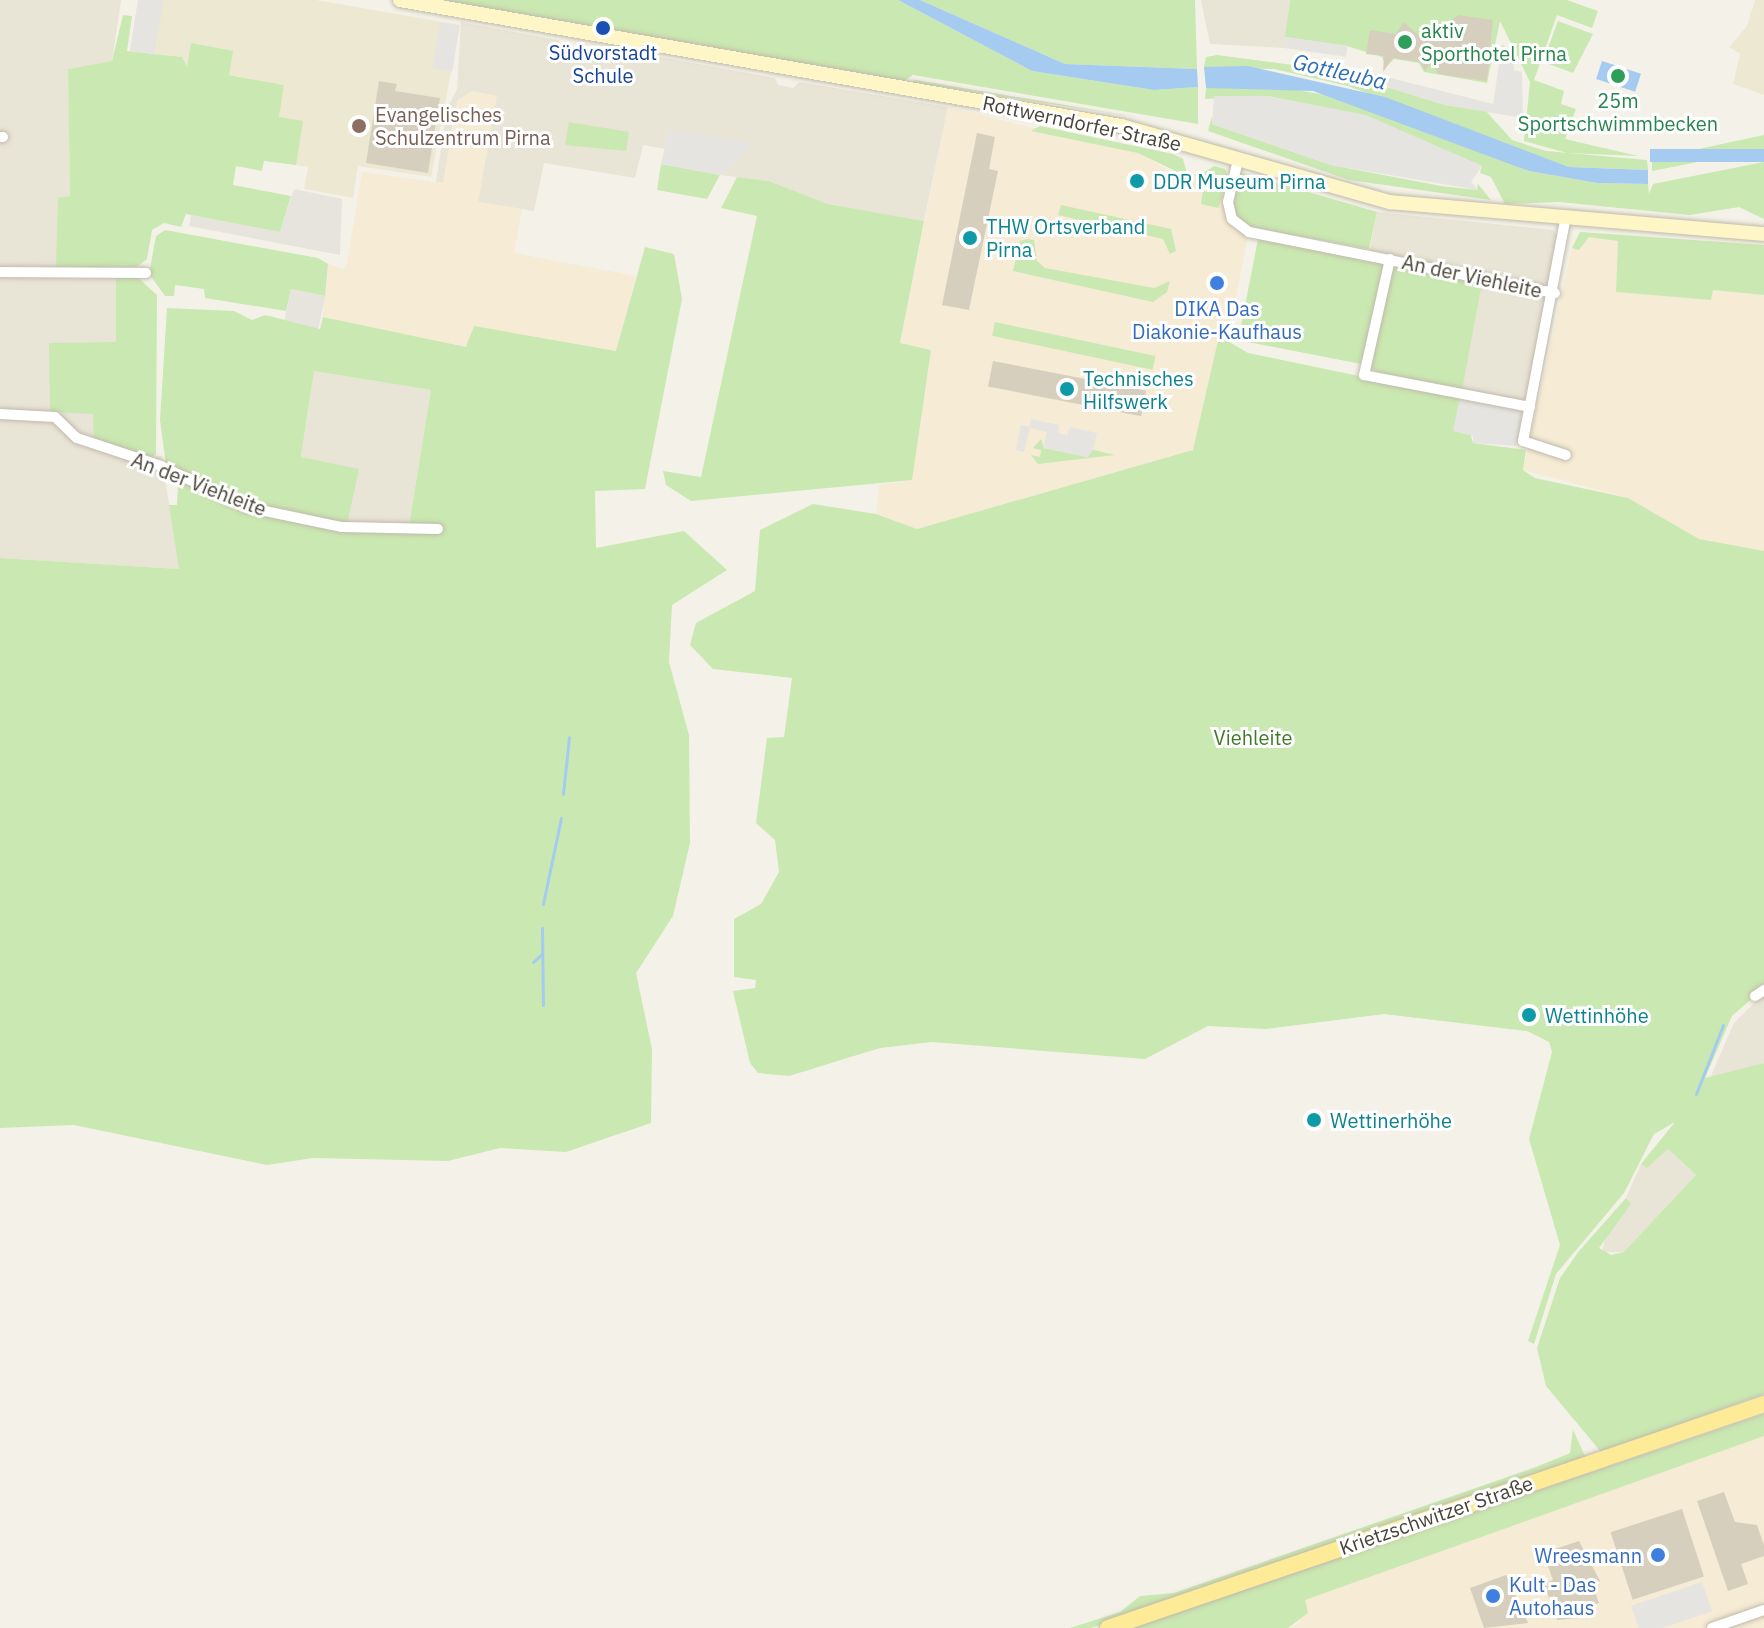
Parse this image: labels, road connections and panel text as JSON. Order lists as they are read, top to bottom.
{
  "streets": {
    "main road": ["Rottwerndorfer Straße", "Krietzschwitzer Straße"],
    "street": ["An der Viehleite"]
  },
  "crossings": [
    ["Rottwerndorfer Straße", "An der Viehleite"]
  ],
  "water": ["Gottleuba"],
  "parks": ["Viehleite"],
  "places": [
    "Südvorstadt Schule",
    "aktiv Sporthotel Pirna",
    "25m Sportschwimmbecken",
    "Evangelisches Schulzentrum Pirna",
    "DDR Museum Pirna",
    "THW Ortsverband Pirna",
    "DIKA Das Diakonie-Kaufhaus",
    "Technisches Hilfswerk",
    "Wettinhöhe",
    "Wettinerhöhe",
    "Wreesmann",
    "Kult - Das Autohaus"
  ]
}
